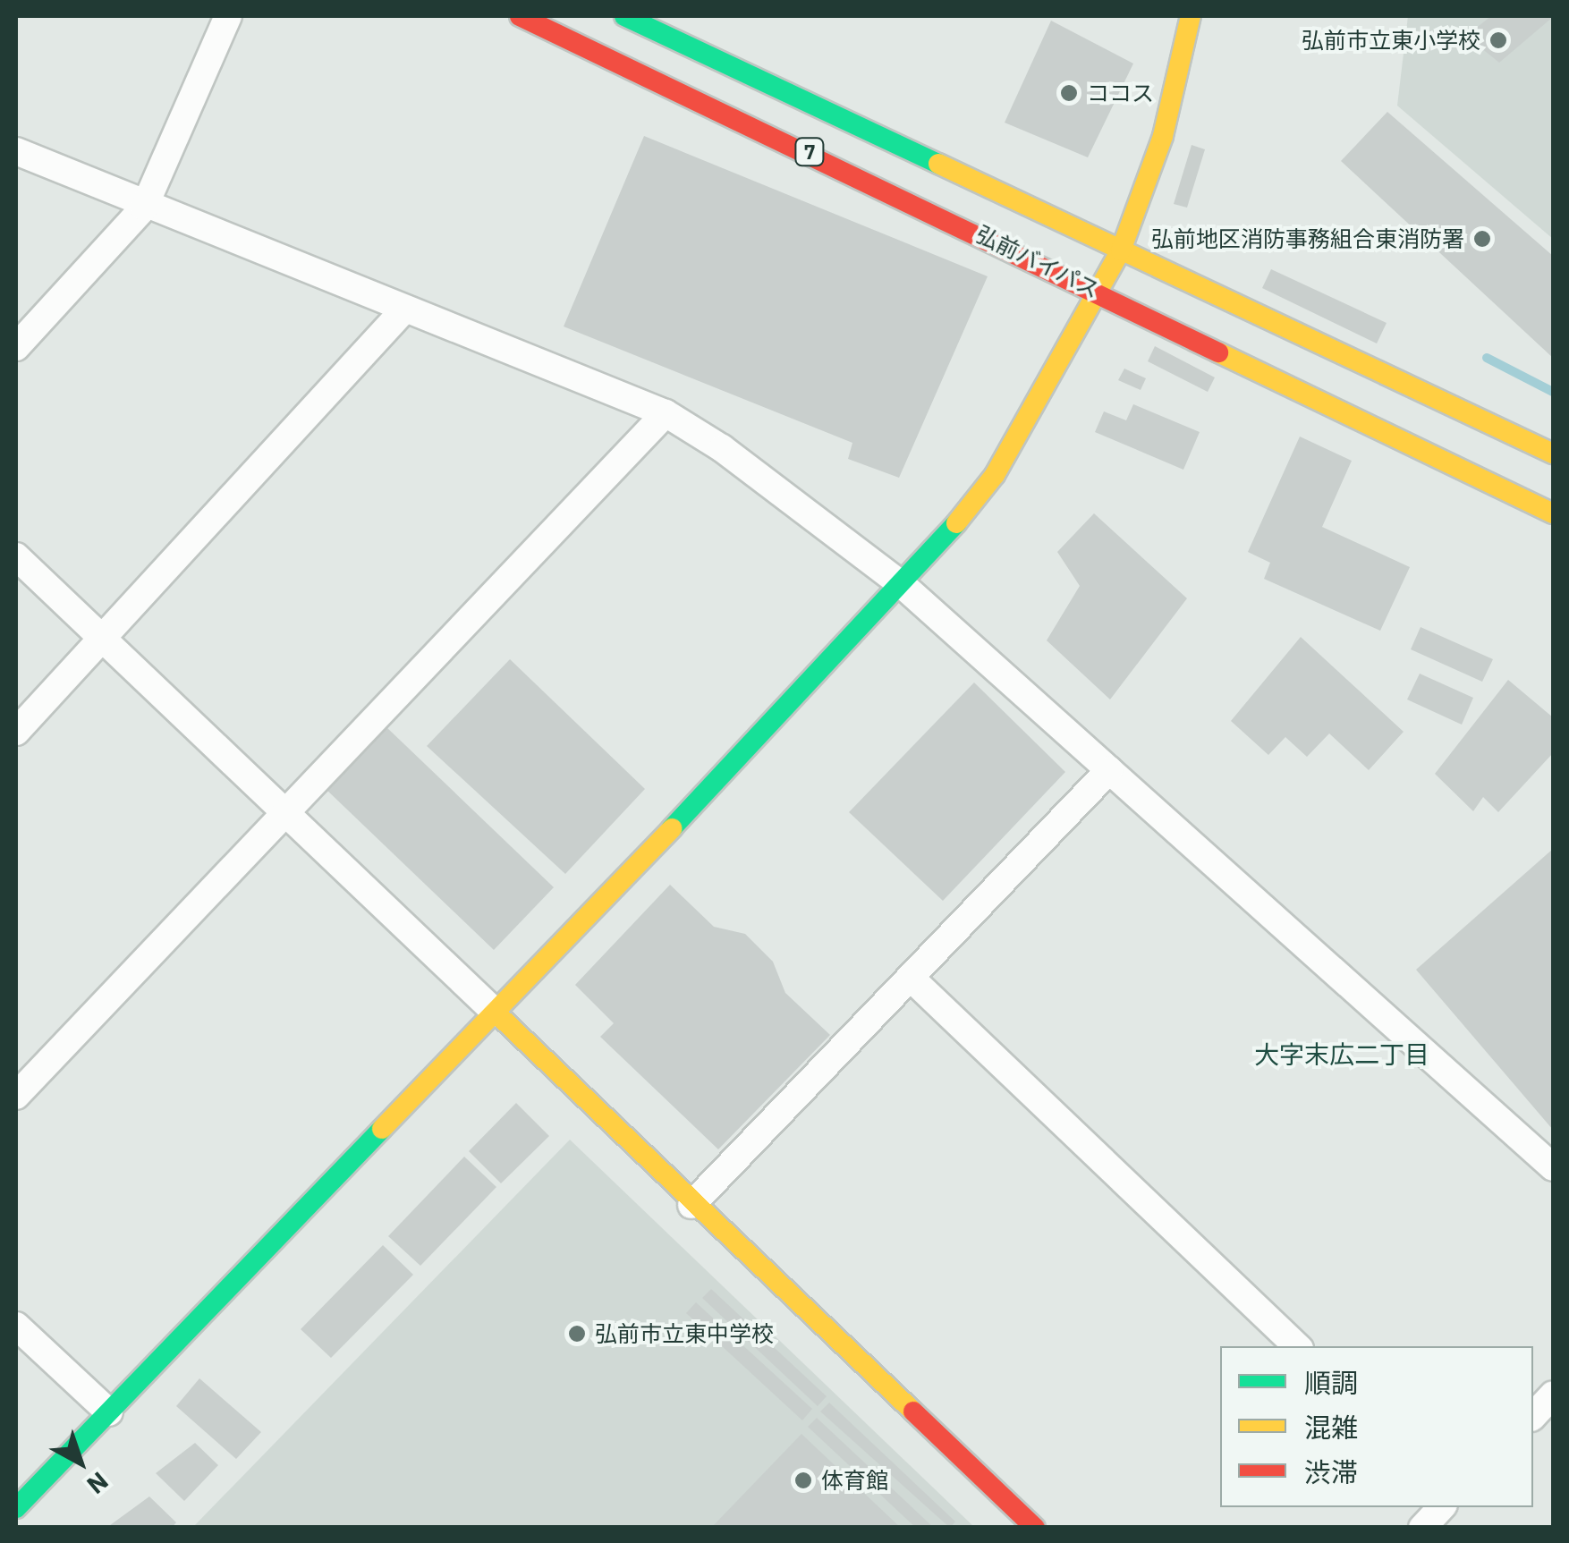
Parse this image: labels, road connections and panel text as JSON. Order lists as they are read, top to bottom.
{
  "streets": {
    "main road": ["7", "弘前バイパス"]
  },
  "crossings": [
    ["7", "弘前バイパス"]
  ],
  "districts": ["大字末広二丁目"],
  "places": [
    "弘前市立東小学校",
    "ココス",
    "弘前地区消防事務組合東消防署",
    "弘前市立東中学校",
    "体育館"
  ],
  "legend": ["順調", "混雑", "渋滞"],
  "north": "bottom right"
}
